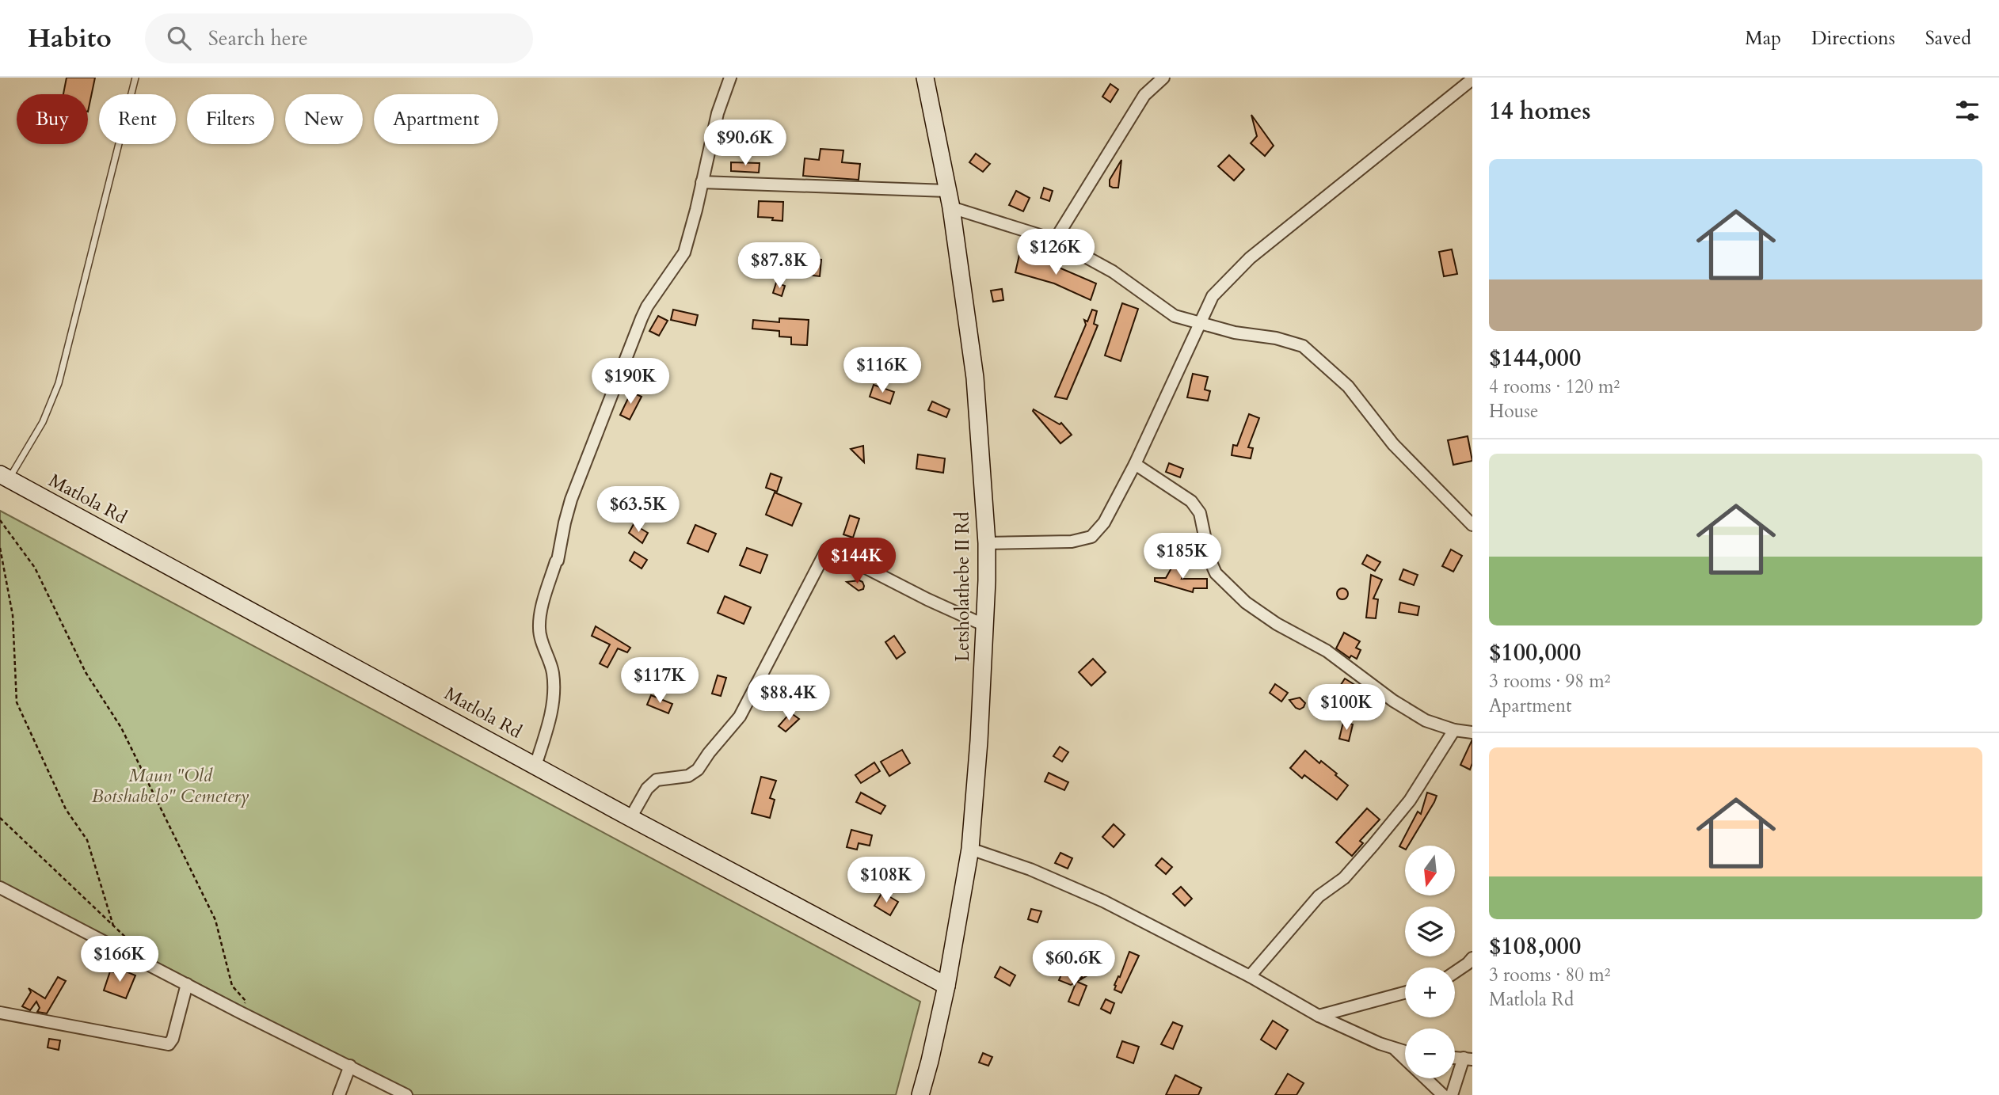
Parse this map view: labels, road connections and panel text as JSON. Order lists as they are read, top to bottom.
{
  "streets": {
    "street": ["Matlola Rd", "Letsholathebe II Rd"]
  },
  "crossings": [
    ["Matlola Rd", "Letsholathebe II Rd"]
  ],
  "parks": ["Maun \"Old Botshabelo\" Cemetery"],
  "north": "bottom",
  "page": {
    "header": "Habito",
    "search": "Search here",
    "nav": ["Map", "Directions", "Saved"],
    "heading": "14 homes",
    "chip": [
      "Buy",
      "Rent",
      "Filters",
      "New",
      "Apartment"
    ],
    "price": [
      "$90.6K",
      "$126K",
      "$87.8K",
      "$116K",
      "$190K",
      "$63.5K",
      "$185K",
      "$144K",
      "$117K",
      "$88.4K",
      "$100K",
      "$108K",
      "$166K",
      "$60.6K"
    ],
    "list": [
      {
        "name": "$144,000",
        "note": "4 rooms · 120 m² · House"
      },
      {
        "name": "$100,000",
        "note": "3 rooms · 98 m² · Apartment"
      },
      {
        "name": "$108,000",
        "note": "3 rooms · 80 m² · Matlola Rd"
      }
    ],
    "map_buttons": ["+", "−"]
  }
}
